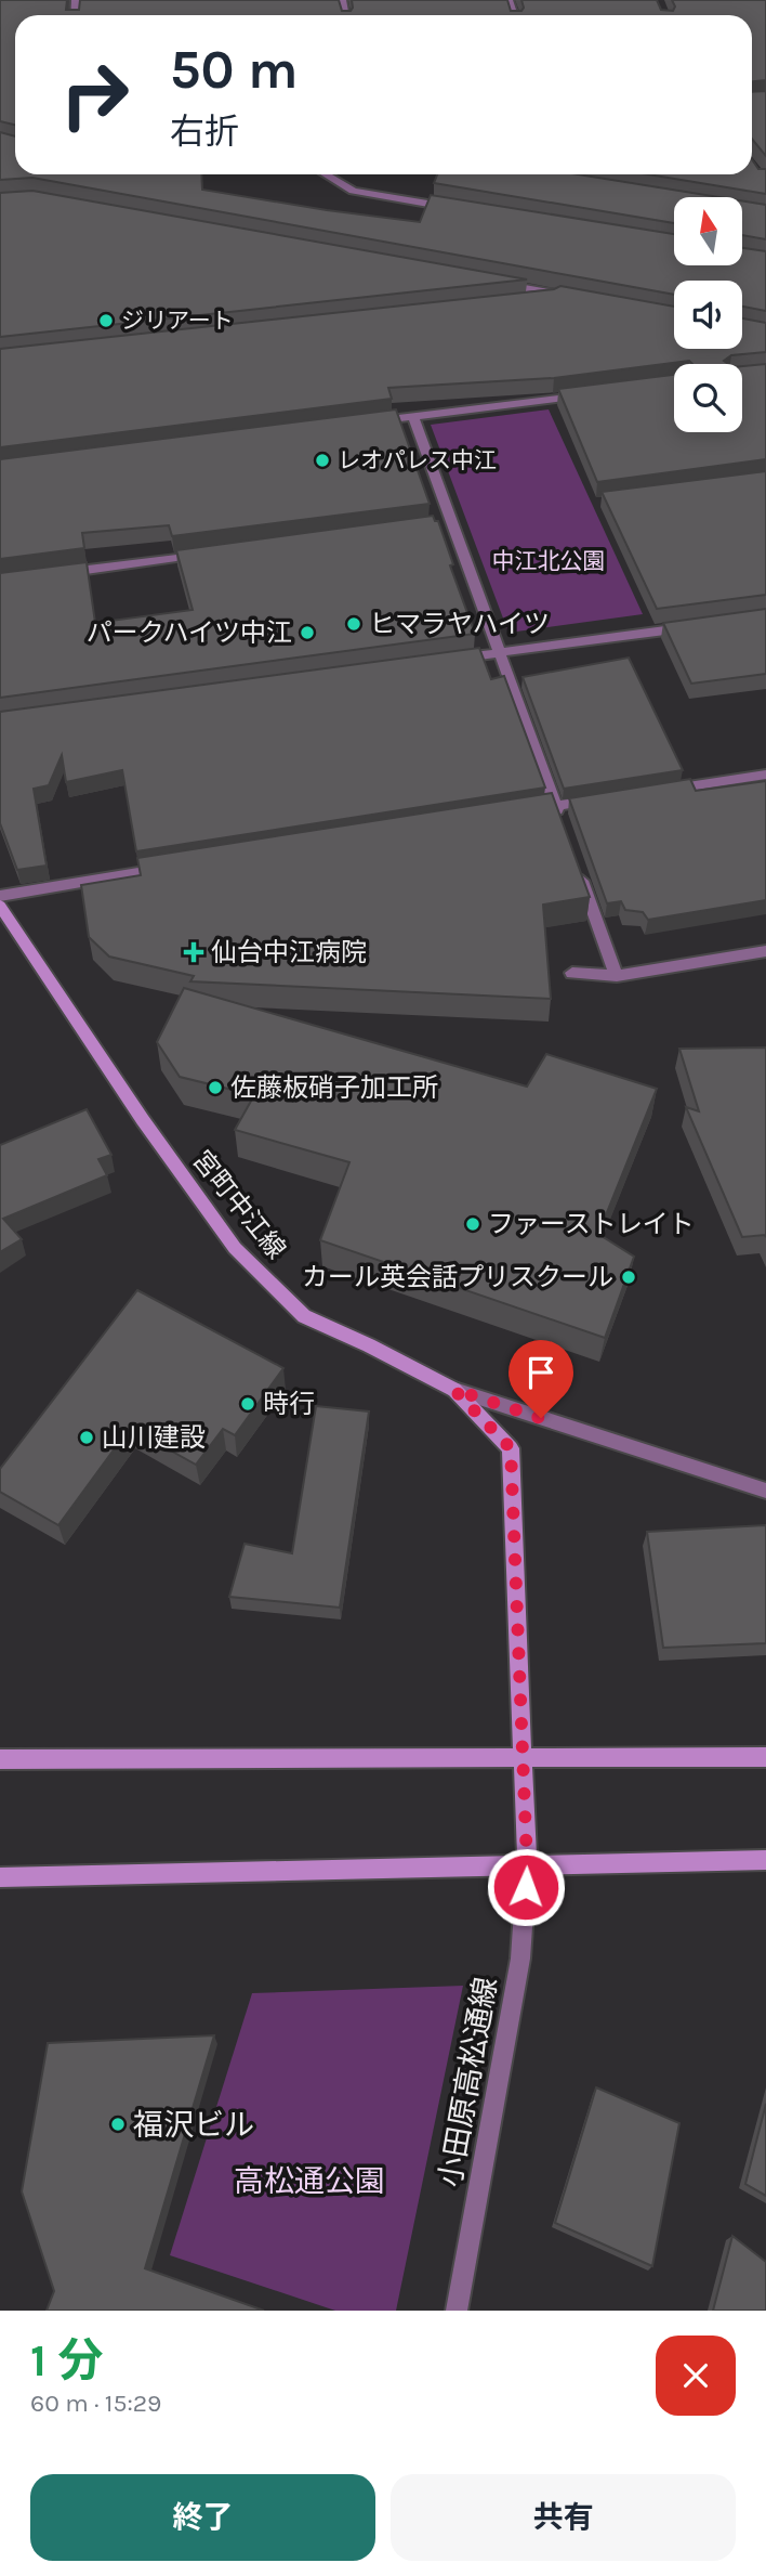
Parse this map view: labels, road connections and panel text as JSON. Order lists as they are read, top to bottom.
{
  "streets": {
    "street": ["宮町中江線", "小田原高松通線"]
  },
  "crossings": [
    ["宮町中江線", "小田原高松通線"]
  ],
  "parks": ["中江北公園", "高松通公園"],
  "places": {
    "other": [
      "ジリアート",
      "レオパレス中江",
      "ヒマラヤハイツ",
      "パークハイツ中江",
      "佐藤板硝子加工所",
      "ファーストレイト",
      "カール英会話プリスクール",
      "時行",
      "山川建設",
      "福沢ビル"
    ],
    "health": ["仙台中江病院"]
  },
  "north": "top",
  "page": {
    "turn": ["50 m", "右折"],
    "heading": ["1 分", "60 m · 15:29"],
    "buttons": ["終了", "共有"]
  }
}
